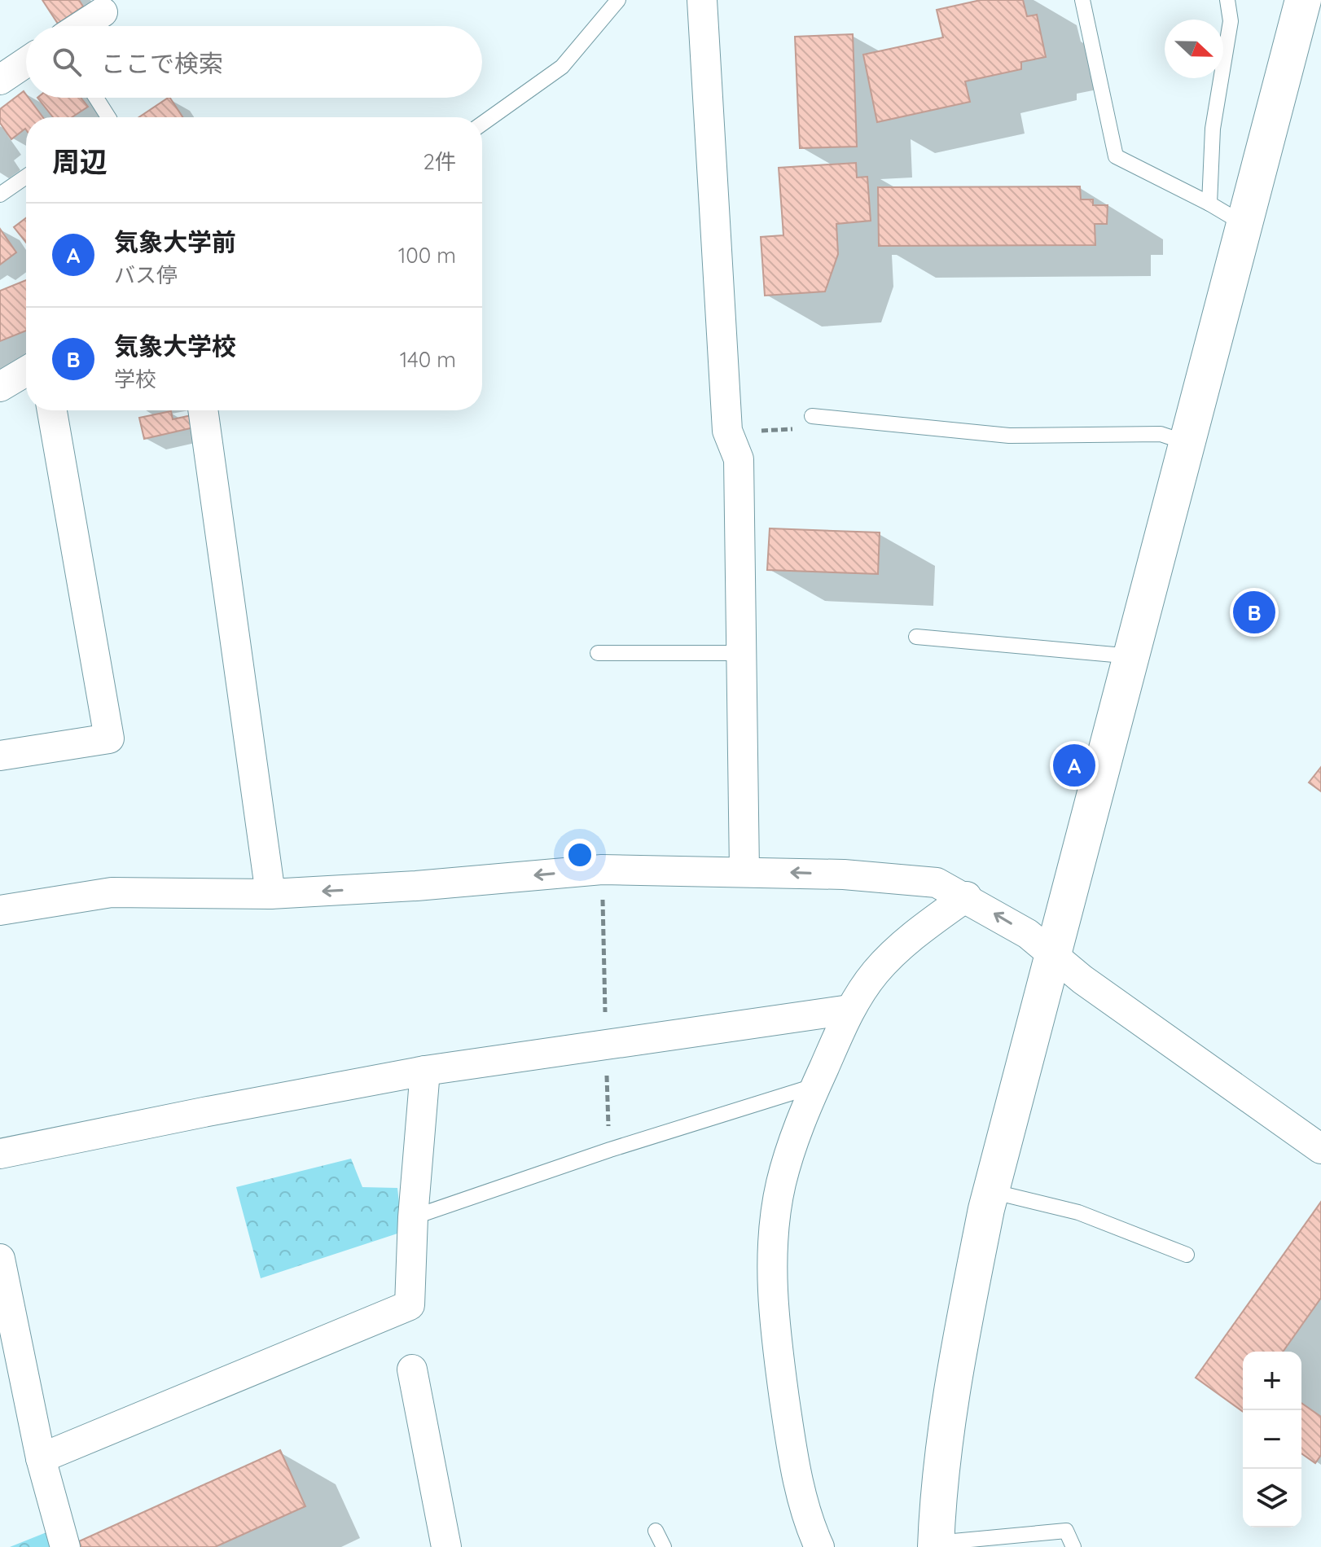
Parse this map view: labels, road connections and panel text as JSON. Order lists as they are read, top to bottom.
{
  "north": "right",
  "page": {
    "search": "ここで検索",
    "heading": ["周辺", "2件"],
    "list": [
      {
        "mark": "A",
        "name": "気象大学前",
        "note": "バス停",
        "value": "100 m"
      },
      {
        "mark": "B",
        "name": "気象大学校",
        "note": "学校",
        "value": "140 m"
      }
    ],
    "pins": ["B", "A"],
    "map_buttons": ["+", "−"]
  }
}
